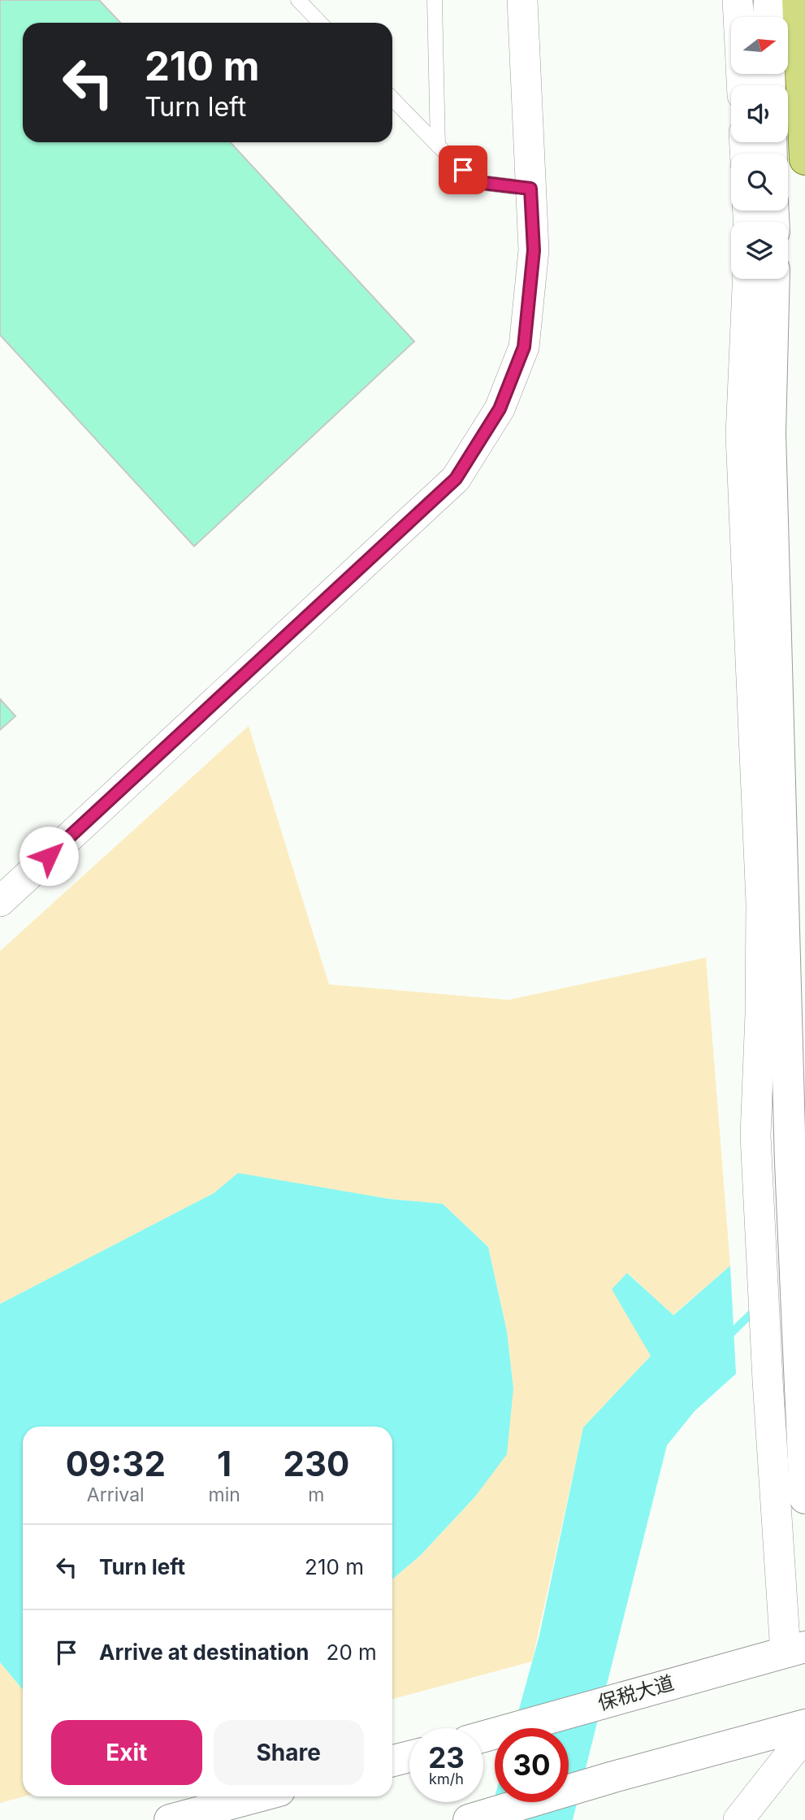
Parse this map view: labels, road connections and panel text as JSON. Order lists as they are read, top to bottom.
{
  "streets": {
    "main road": ["保税大道"]
  },
  "north": "right",
  "page": {
    "turn": ["210 m", "Turn left"],
    "eta": [
      "09:32",
      "Arrival",
      "1",
      "min",
      "230",
      "m"
    ],
    "list": [
      {
        "name": "Turn left",
        "value": "210 m"
      },
      {
        "name": "Arrive at destination",
        "value": "20 m"
      }
    ],
    "buttons": ["Exit", "Share"],
    "speed": "23 km/h",
    "limit": "30"
  }
}
